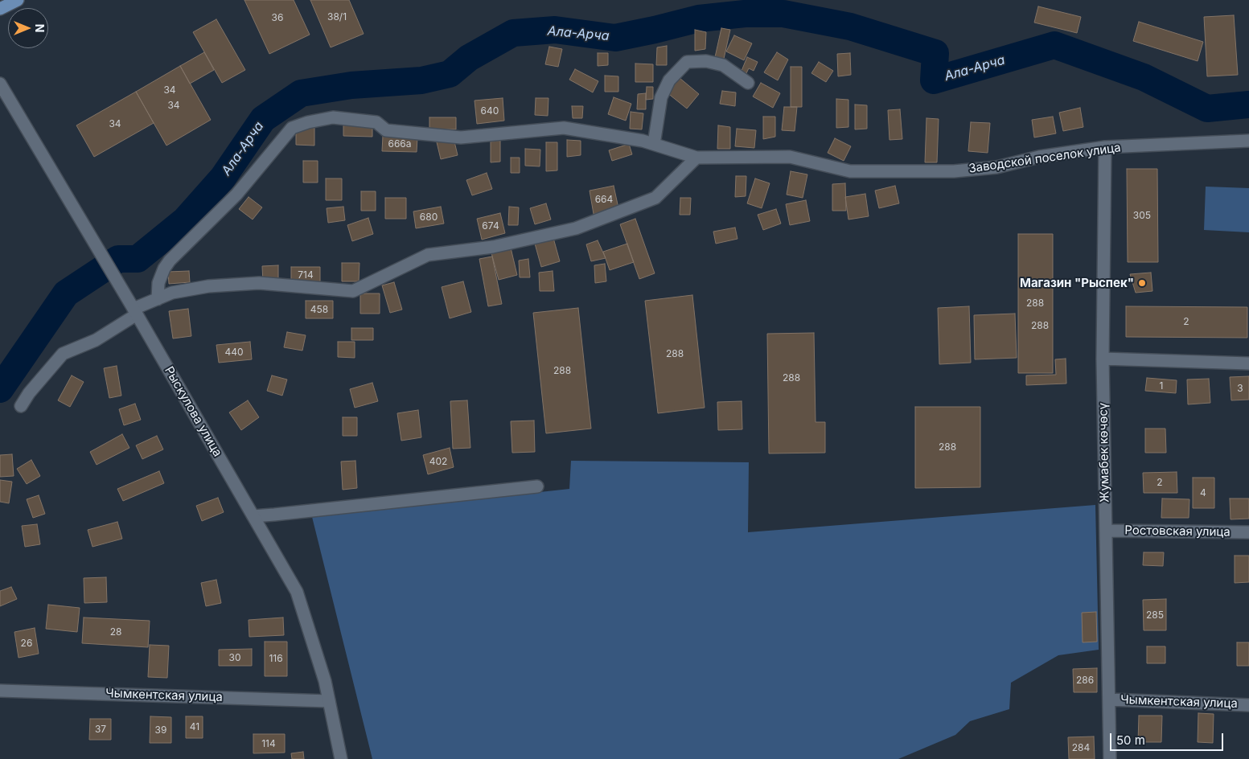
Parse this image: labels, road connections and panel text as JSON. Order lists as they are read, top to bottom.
{
  "streets": {
    "street": [
      "Заводской поселок улица",
      "Рыскулова улица",
      "Жумабек көчөсү",
      "Ростовская улица",
      "Чымкентская улица"
    ]
  },
  "crossings": [
    ["Заводской поселок улица", "Жумабек көчөсү"],
    ["Рыскулова улица", "Чымкентская улица"],
    ["Жумабек көчөсү", "Ростовская улица"],
    ["Жумабек көчөсү", "Чымкентская улица"]
  ],
  "water": ["Ала-Арча"],
  "places": ["Магазин \"Рыспек\""],
  "house_numbers": [
    "38/1",
    "36",
    "34",
    "34",
    "640",
    "34",
    "666а",
    "664",
    "305",
    "680",
    "674",
    "714",
    "288",
    "458",
    "2",
    "288",
    "440",
    "288",
    "288",
    "288",
    "1",
    "3",
    "288",
    "402",
    "2",
    "4",
    "285",
    "28",
    "26",
    "30",
    "116",
    "286",
    "41",
    "37",
    "39",
    "114",
    "284"
  ],
  "scale_bar": "50 m",
  "north": "right"
}
